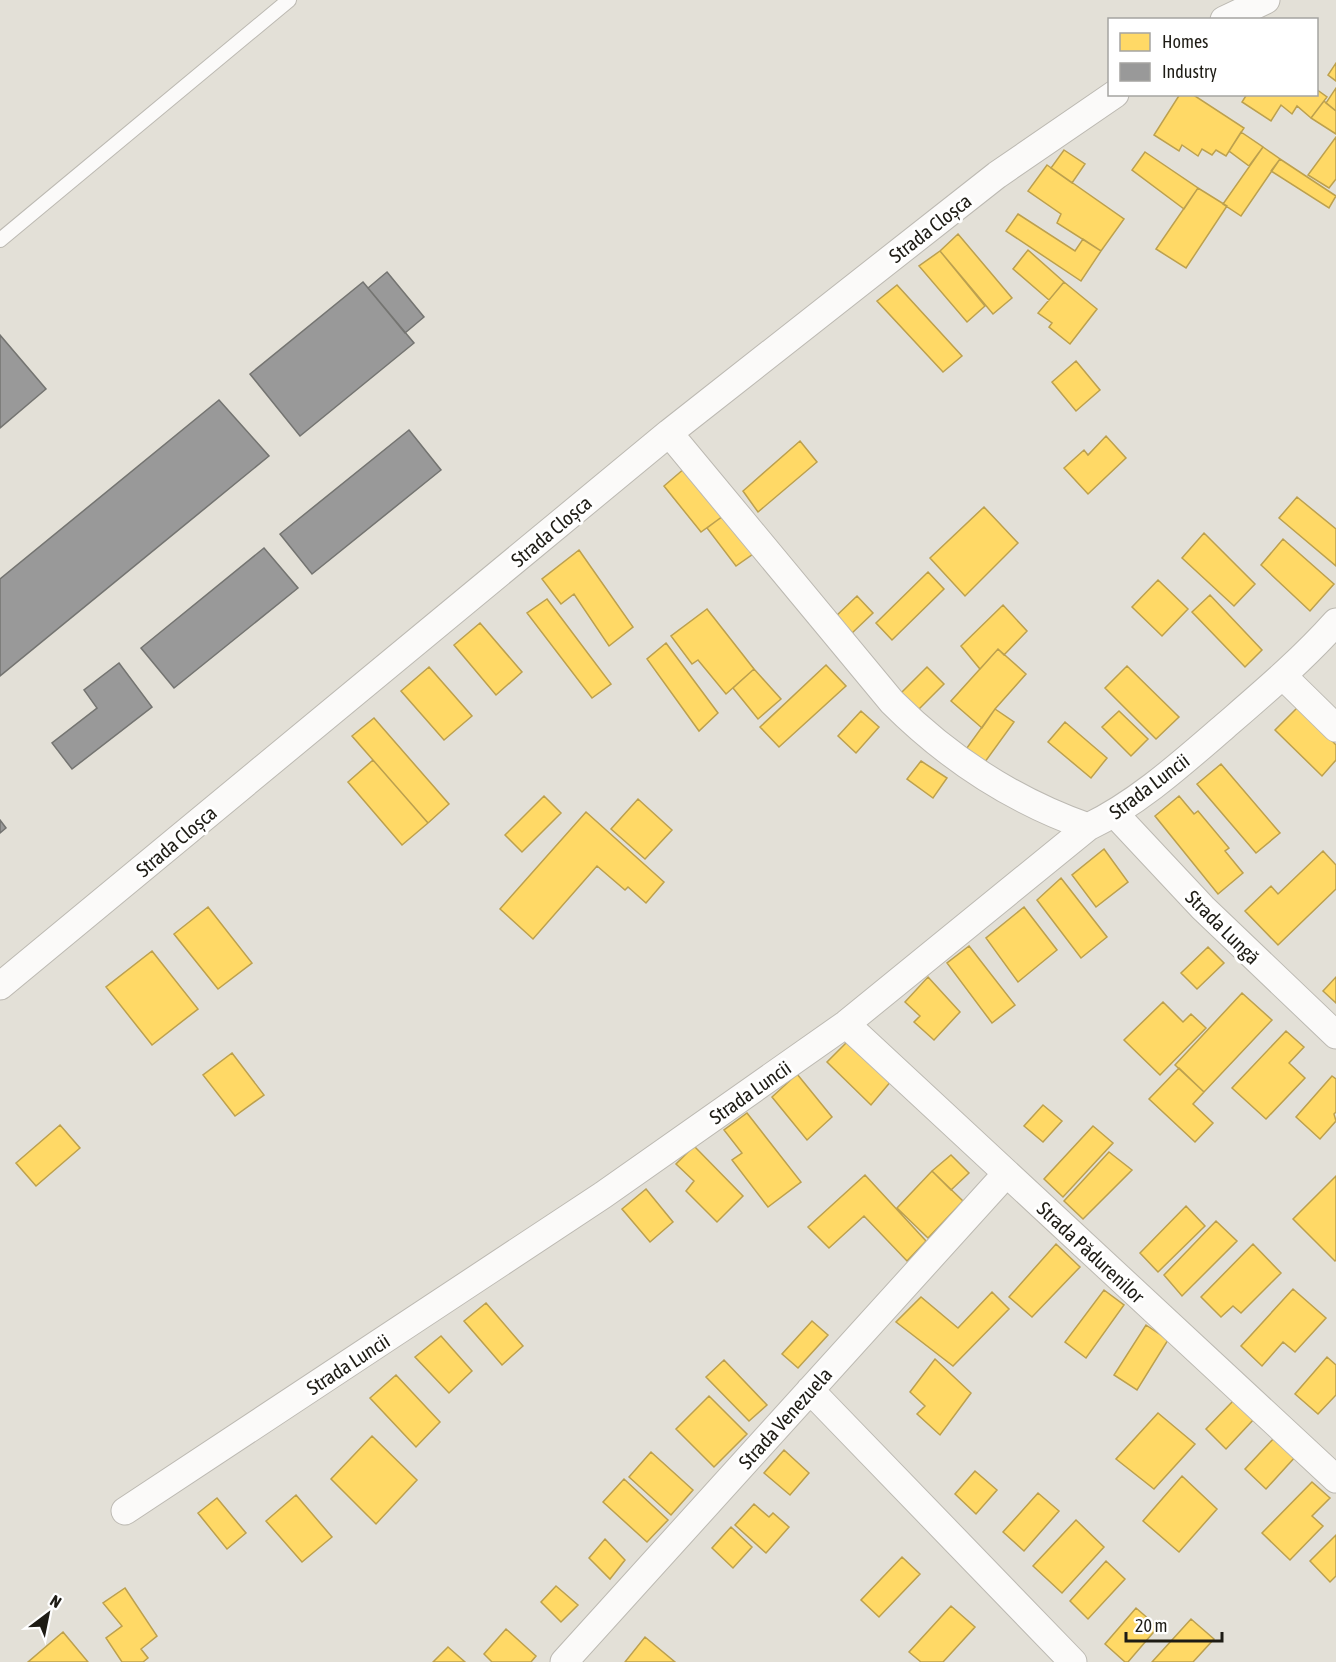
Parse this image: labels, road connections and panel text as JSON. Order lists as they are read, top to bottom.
{
  "streets": {
    "street": [
      "Strada Cloșca",
      "Strada Luncii",
      "Strada Lungă",
      "Strada Pădurenilor",
      "Strada Venezuela"
    ]
  },
  "crossings": [
    ["Strada Luncii", "Strada Lungă"],
    ["Strada Luncii", "Strada Pădurenilor"],
    ["Strada Pădurenilor", "Strada Venezuela"]
  ],
  "legend": ["Homes", "Industry"],
  "scale_bar": "20 m",
  "north": "top right"
}
